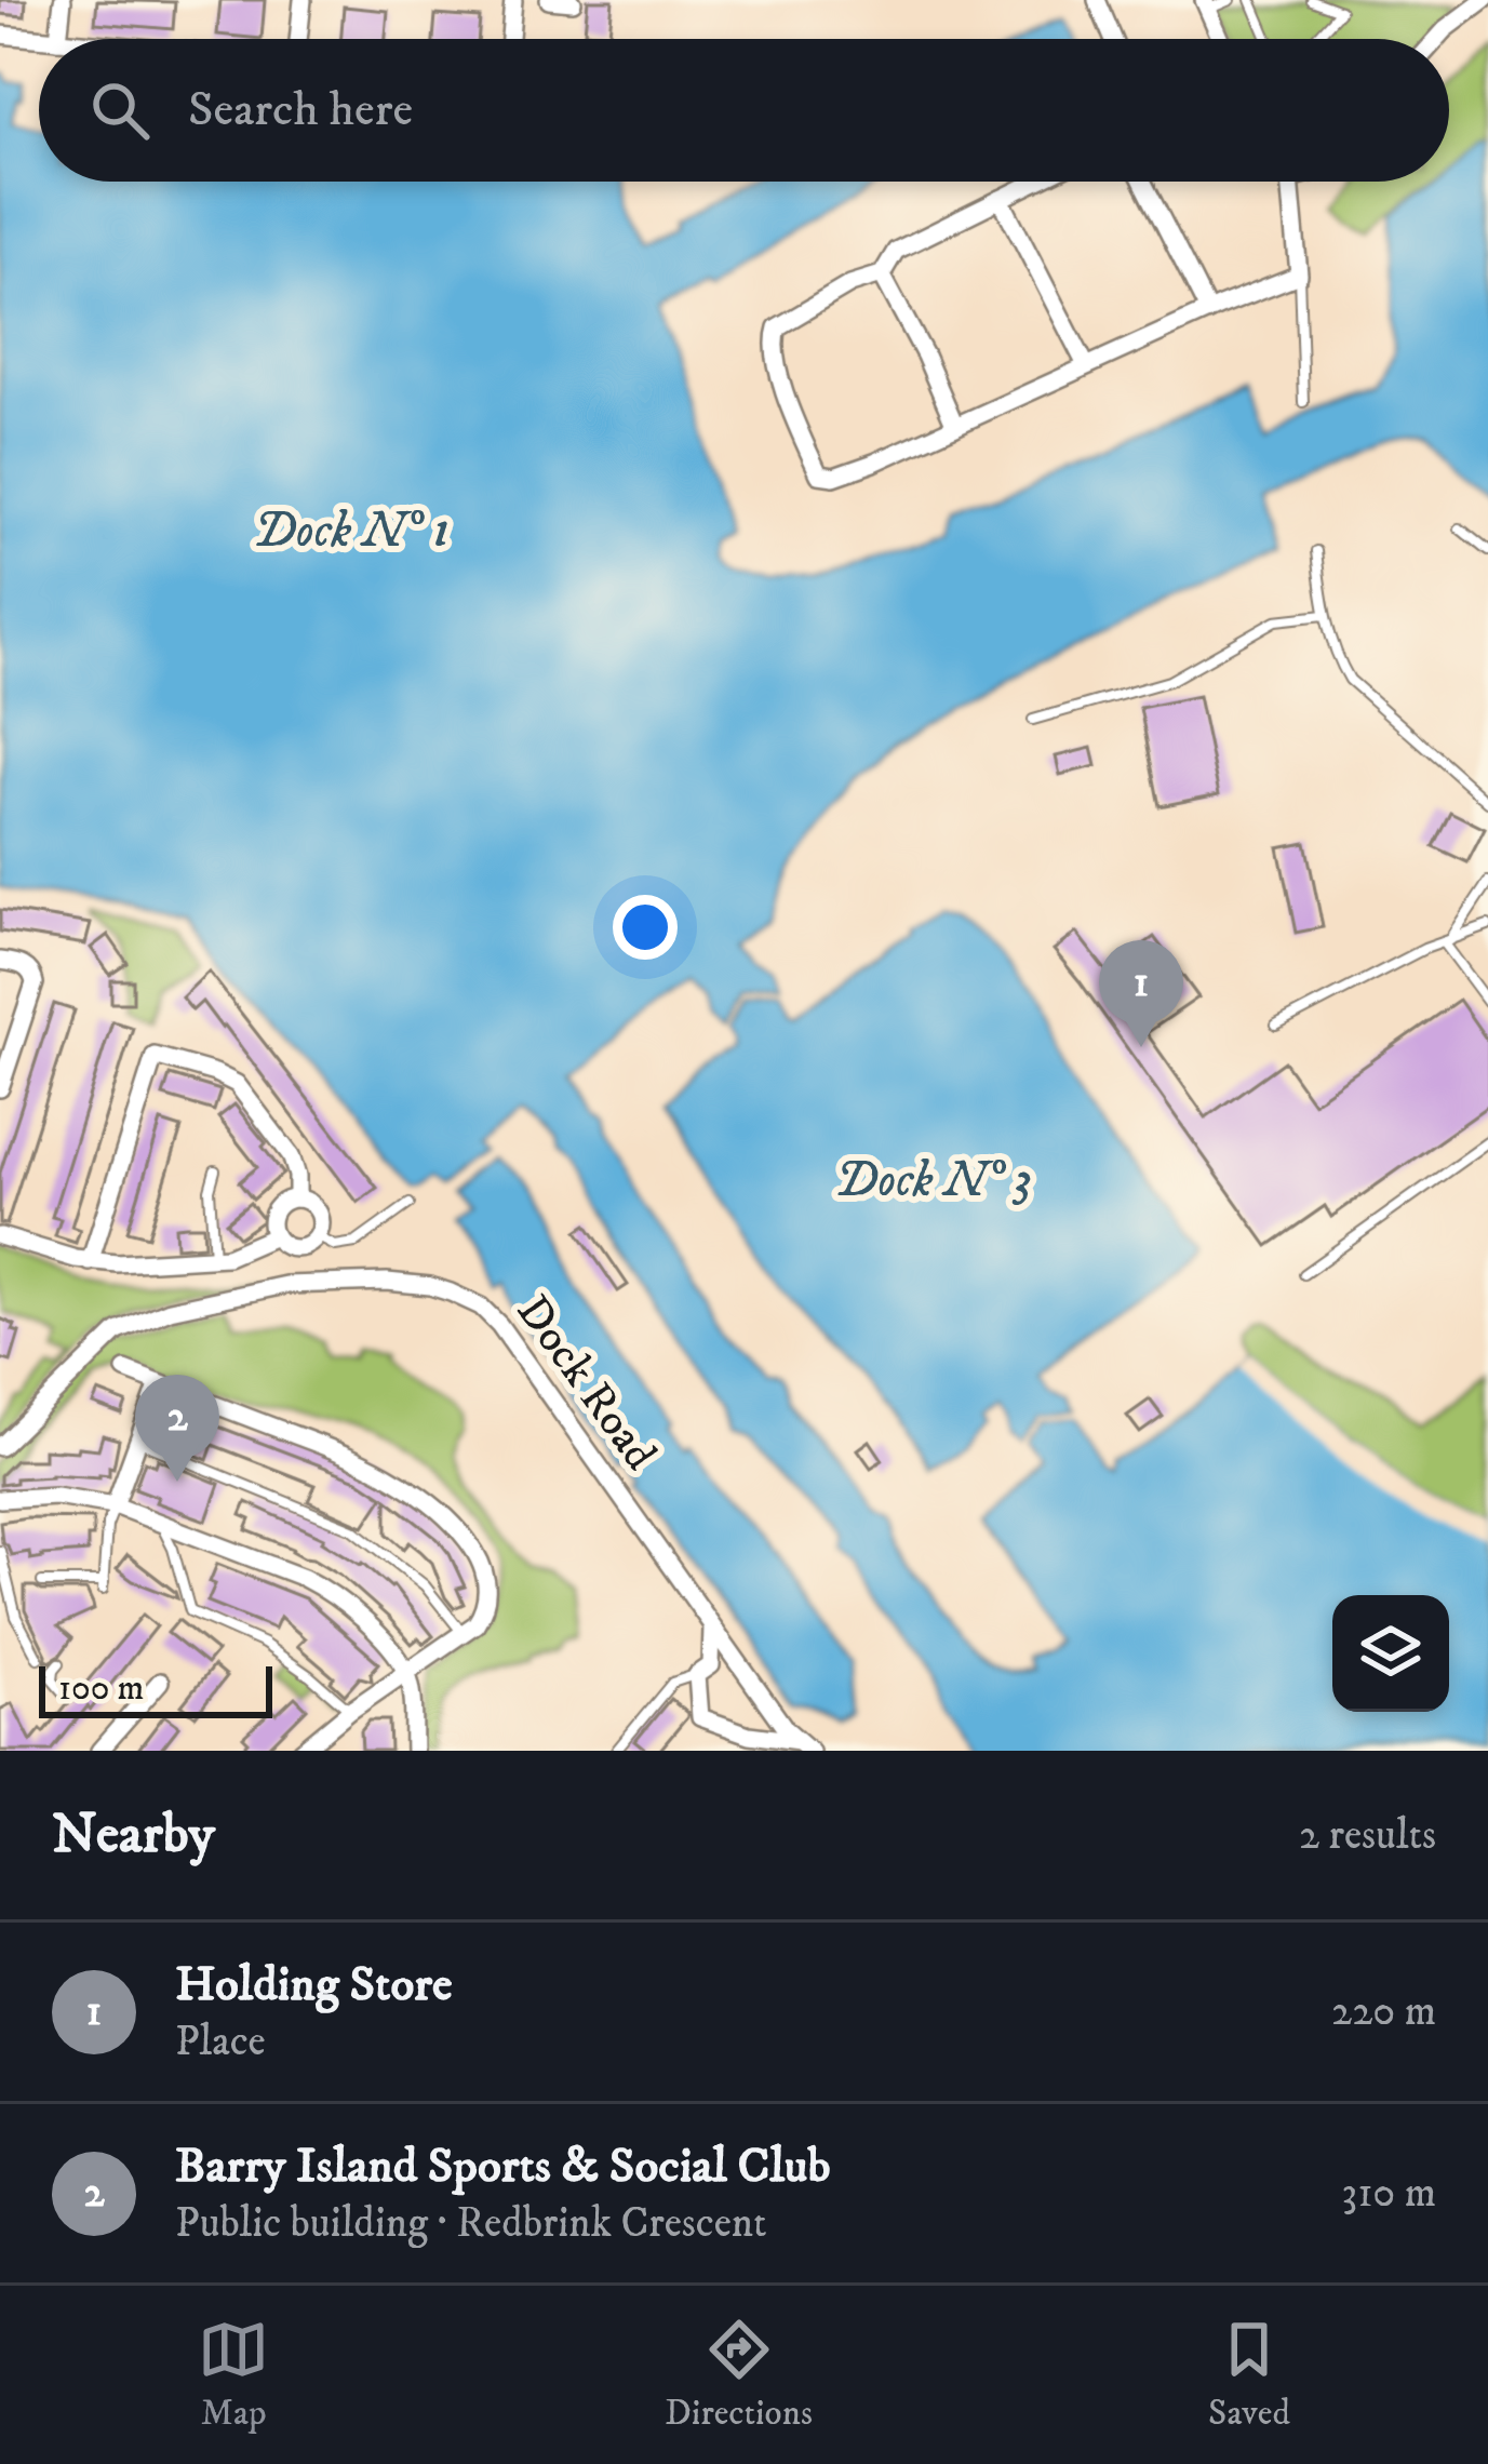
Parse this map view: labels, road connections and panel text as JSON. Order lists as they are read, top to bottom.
{
  "streets": {
    "street": ["Dock Road"]
  },
  "water": ["Dock Nº 1", "Dock Nº 3"],
  "scale_bar": "100 m",
  "page": {
    "search": "Search here",
    "pins": ["1", "2"],
    "scale": "100 m",
    "heading": ["Nearby", "2 results"],
    "list": [
      {
        "mark": "1",
        "name": "Holding Store",
        "note": "Place",
        "value": "220 m"
      },
      {
        "mark": "2",
        "name": "Barry Island Sports & Social Club",
        "note": "Public building · Redbrink Crescent",
        "value": "310 m"
      }
    ],
    "nav": ["Map", "Directions", "Saved"]
  }
}
